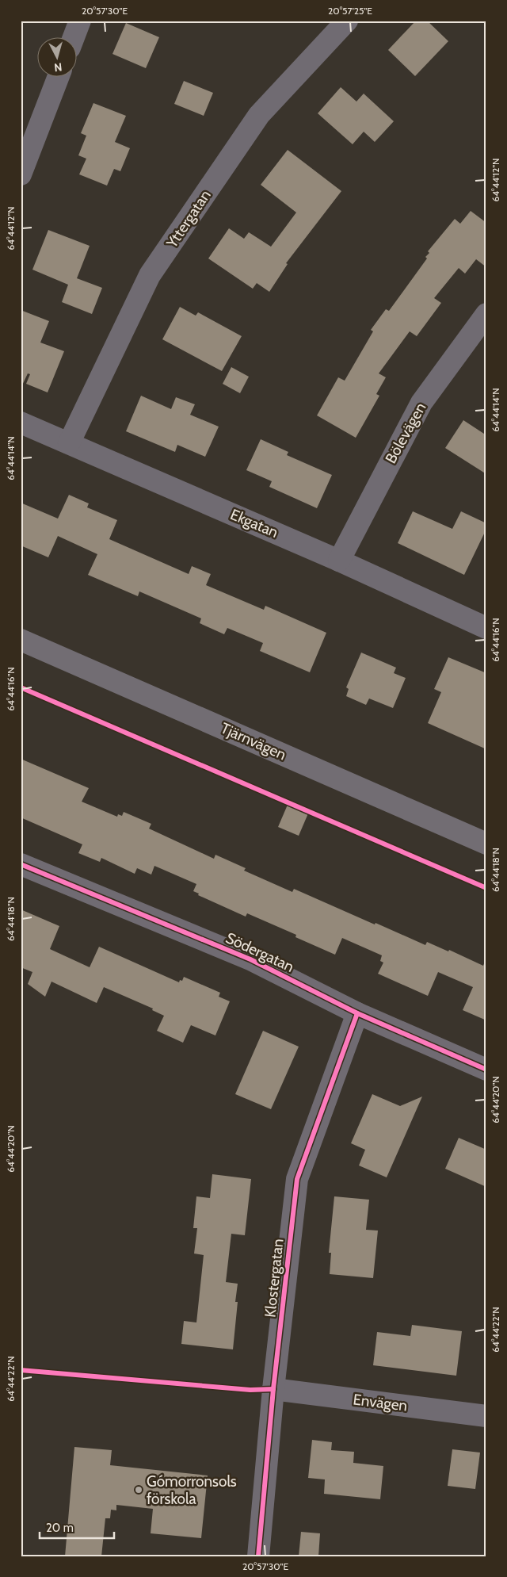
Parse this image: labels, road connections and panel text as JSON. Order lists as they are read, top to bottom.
{
  "streets": {
    "street": [
      "Yttergatan",
      "Bölevägen",
      "Ekgatan",
      "Tjärnvägen",
      "Södergatan",
      "Klostergatan",
      "Envägen"
    ]
  },
  "crossings": [
    ["Yttergatan", "Ekgatan"],
    ["Bölevägen", "Ekgatan"],
    ["Södergatan", "Klostergatan"],
    ["Klostergatan", "Envägen"]
  ],
  "places": ["Gómorronsols förskola"],
  "scale_bar": "20 m",
  "north": "bottom",
  "coordinates": [
    "20°57'30\"E",
    "20°57'25\"E",
    "64°44'12\"N",
    "64°44'14\"N",
    "64°44'16\"N",
    "64°44'18\"N",
    "64°44'20\"N",
    "64°44'22\"N"
  ]
}
